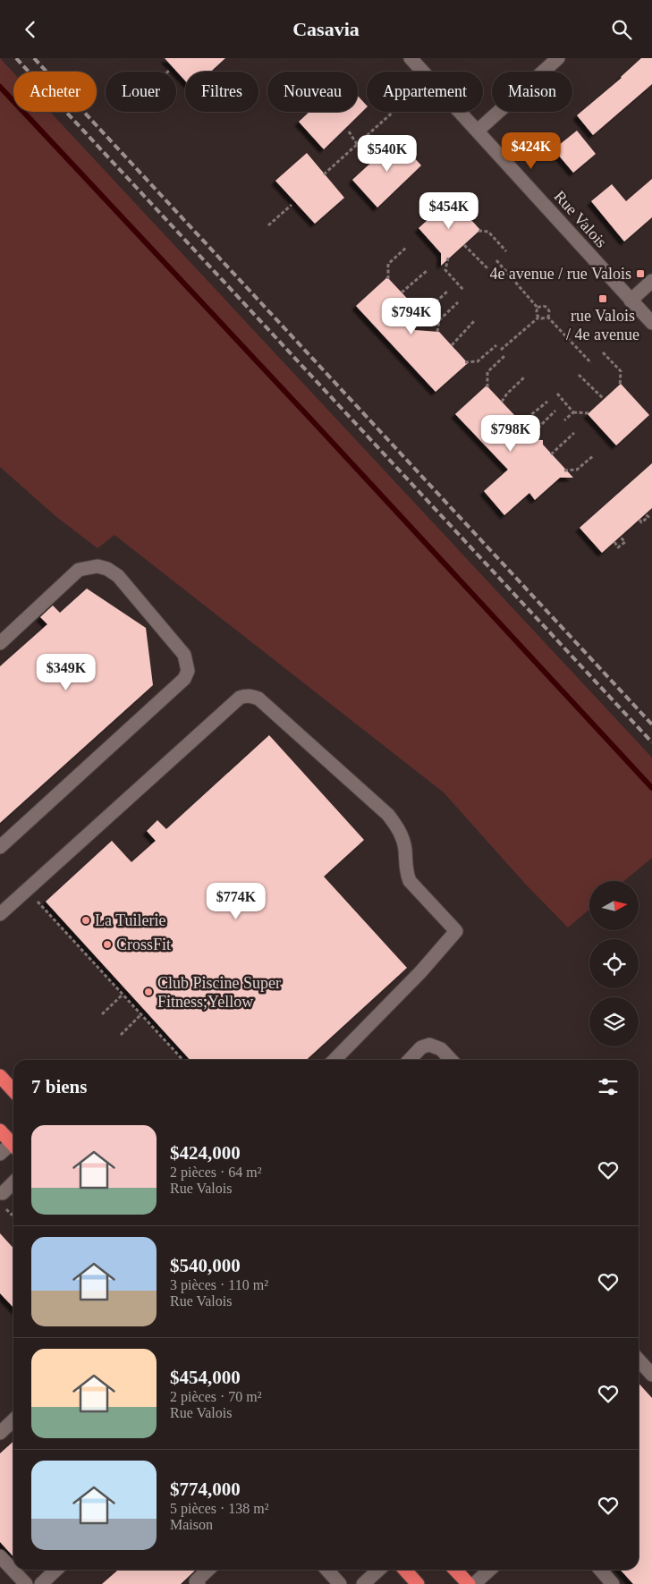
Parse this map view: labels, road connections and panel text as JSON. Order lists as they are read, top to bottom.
{
  "streets": {
    "street": ["Rue Valois"]
  },
  "places": {
    "transit": ["4e avenue / rue Valois", "rue Valois / 4e avenue"],
    "other": ["La Tuilerie", "CrossFit", "Club Piscine Super Fitness;Yellow"]
  },
  "north": "right",
  "page": {
    "header": "Casavia",
    "chip": [
      "Acheter",
      "Louer",
      "Filtres",
      "Nouveau",
      "Appartement",
      "Maison"
    ],
    "price": [
      "$424K",
      "$540K",
      "$454K",
      "$794K",
      "$798K",
      "$349K",
      "$774K"
    ],
    "heading": "7 biens",
    "list": [
      {
        "name": "$424,000",
        "note": "2 pièces · 64 m² · Rue Valois"
      },
      {
        "name": "$540,000",
        "note": "3 pièces · 110 m² · Rue Valois"
      },
      {
        "name": "$454,000",
        "note": "2 pièces · 70 m² · Rue Valois"
      },
      {
        "name": "$774,000",
        "note": "5 pièces · 138 m² · Maison"
      }
    ]
  }
}
